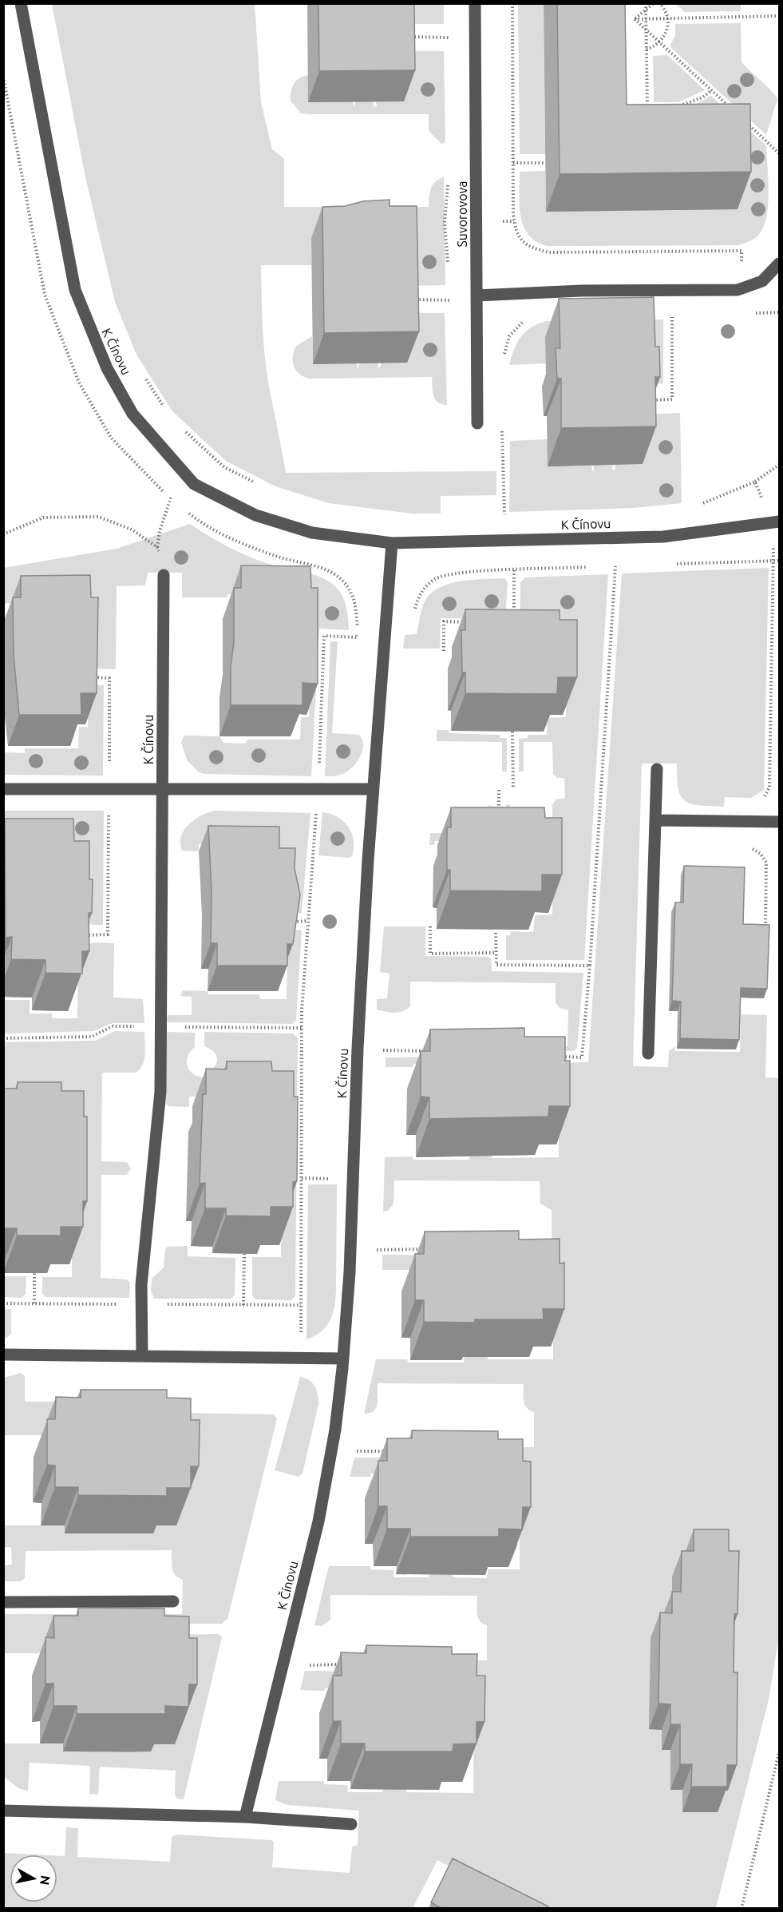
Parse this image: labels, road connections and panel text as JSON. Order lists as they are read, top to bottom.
{
  "streets": {
    "street": ["Suvorovova", "K Čínovu"]
  },
  "north": "right"
}
